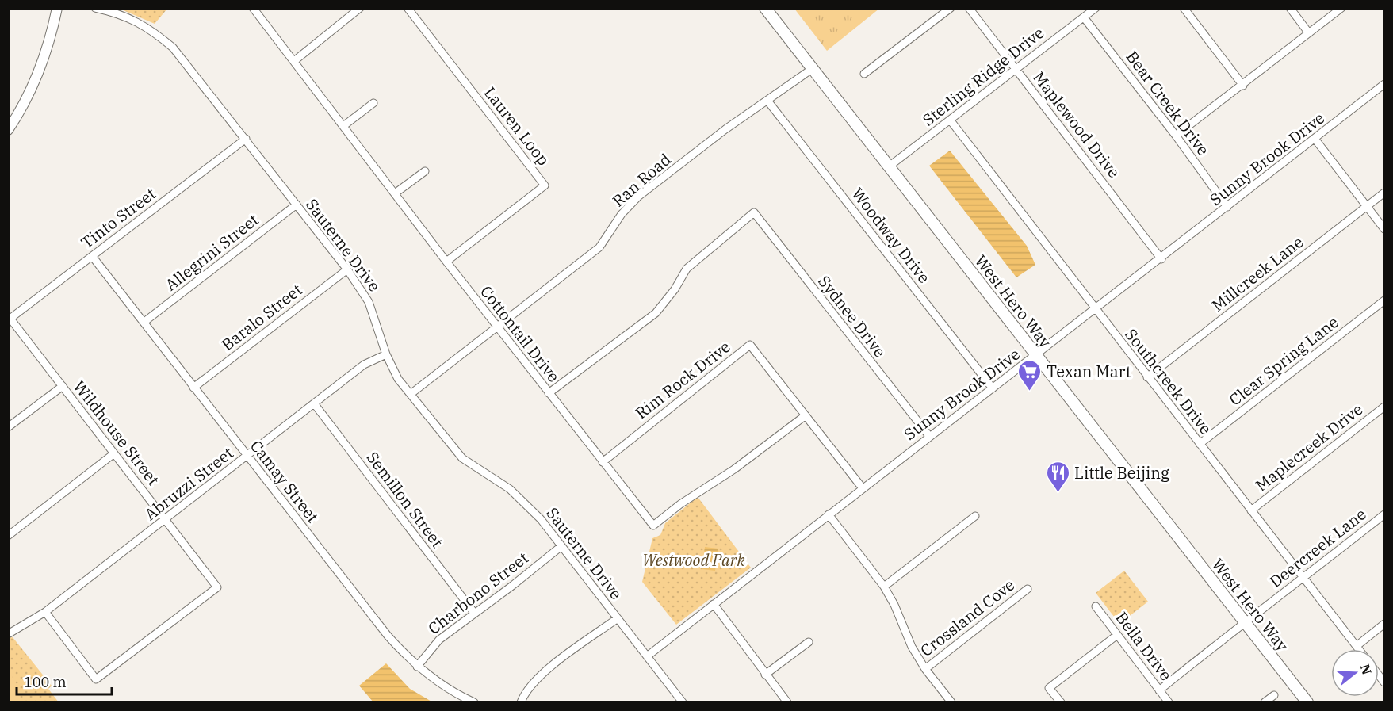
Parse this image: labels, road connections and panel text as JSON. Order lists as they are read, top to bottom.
{
  "streets": {
    "main road": ["West Hero Way"],
    "street": [
      "Sterling Ridge Drive",
      "Bear Creek Drive",
      "Maplewood Drive",
      "Lauren Loop",
      "Sunny Brook Drive",
      "Ran Road",
      "Tinto Street",
      "Woodway Drive",
      "Sauterne Drive",
      "Allegrini Street",
      "Millcreek Lane",
      "Sydnee Drive",
      "Baralo Street",
      "Cottontail Drive",
      "Clear Spring Lane",
      "Rim Rock Drive",
      "Southcreek Drive",
      "Wildhouse Street",
      "Maplecreek Drive",
      "Camay Street",
      "Abruzzi Street",
      "Semillon Street",
      "Deercreek Lane",
      "Charbono Street",
      "Crossland Cove",
      "Bella Drive"
    ]
  },
  "crossings": [
    ["Sterling Ridge Drive", "Bear Creek Drive"],
    ["Sterling Ridge Drive", "Maplewood Drive"],
    ["Sterling Ridge Drive", "West Hero Way"],
    ["Sterling Ridge Drive", "Southcreek Drive"],
    ["Bear Creek Drive", "Sunny Brook Drive"],
    ["Maplewood Drive", "Sunny Brook Drive"],
    ["Lauren Loop", "Cottontail Drive"],
    ["Sunny Brook Drive", "Woodway Drive"],
    ["Sunny Brook Drive", "Sauterne Drive"],
    ["Sunny Brook Drive", "West Hero Way"],
    ["Sunny Brook Drive", "Sydnee Drive"],
    ["Sunny Brook Drive", "Rim Rock Drive"],
    ["Sunny Brook Drive", "Southcreek Drive"],
    ["Ran Road", "Woodway Drive"],
    ["Ran Road", "Sauterne Drive"],
    ["Ran Road", "West Hero Way"],
    ["Ran Road", "Cottontail Drive"],
    ["Tinto Street", "Sauterne Drive"],
    ["Tinto Street", "Wildhouse Street"],
    ["Tinto Street", "Camay Street"],
    ["Sauterne Drive", "Allegrini Street"],
    ["Sauterne Drive", "Baralo Street"],
    ["Sauterne Drive", "Abruzzi Street"],
    ["Sauterne Drive", "Charbono Street"],
    ["Allegrini Street", "Camay Street"],
    ["Millcreek Lane", "Southcreek Drive"],
    ["West Hero Way", "Deercreek Lane"],
    ["Sydnee Drive", "Cottontail Drive"],
    ["Baralo Street", "Camay Street"],
    ["Cottontail Drive", "Rim Rock Drive"],
    ["Clear Spring Lane", "Southcreek Drive"],
    ["Southcreek Drive", "Maplecreek Drive"],
    ["Southcreek Drive", "Deercreek Lane"],
    ["Wildhouse Street", "Abruzzi Street"],
    ["Camay Street", "Abruzzi Street"],
    ["Camay Street", "Charbono Street"],
    ["Abruzzi Street", "Semillon Street"],
    ["Semillon Street", "Charbono Street"],
    ["Deercreek Lane", "Bella Drive"]
  ],
  "parks": ["Westwood Park"],
  "places": {
    "supermarket": ["Texan Mart"],
    "restaurant": ["Little Beijing"]
  },
  "scale_bar": "100 m",
  "north": "right"
}
